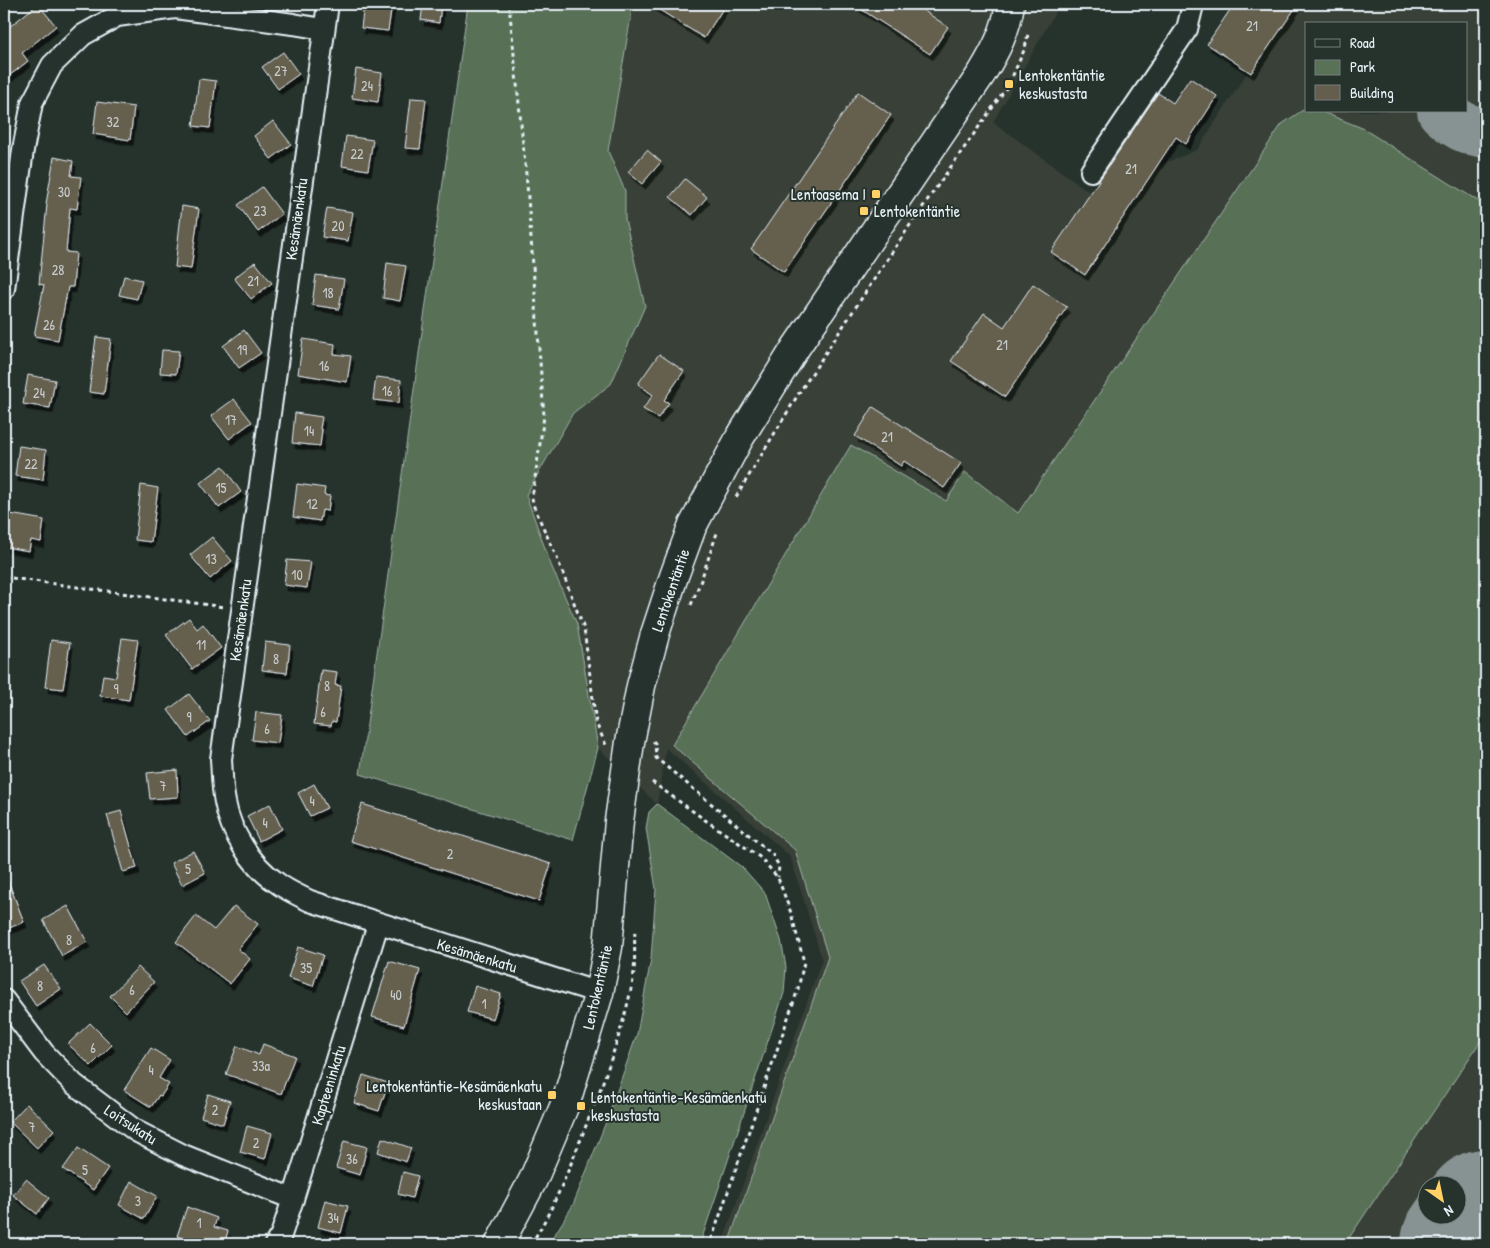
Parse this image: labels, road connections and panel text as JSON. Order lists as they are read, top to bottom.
{
  "streets": {
    "street": [
      "Kesämäenkatu",
      "Lentokentäntie",
      "Kapteeninkatu",
      "Loitsukatu"
    ]
  },
  "crossings": [
    ["Kesämäenkatu", "Lentokentäntie"],
    ["Kesämäenkatu", "Kapteeninkatu"],
    ["Kapteeninkatu", "Loitsukatu"]
  ],
  "places": {
    "transit": [
      "Lentokentäntie keskustasta",
      "Lentoasema I",
      "Lentokentäntie",
      "Lentokentäntie-Kesämäenkatu keskustaan",
      "Lentokentäntie-Kesämäenkatu keskustasta"
    ]
  },
  "house_numbers": [
    "21",
    "27",
    "24",
    "32",
    "22",
    "21",
    "30",
    "23",
    "20",
    "28",
    "21",
    "18",
    "26",
    "21",
    "19",
    "16",
    "16",
    "24",
    "17",
    "14",
    "21",
    "22",
    "15",
    "12",
    "13",
    "10",
    "11",
    "8",
    "8",
    "9",
    "6",
    "9",
    "6",
    "7",
    "4",
    "4",
    "2",
    "5",
    "8",
    "35",
    "8",
    "6",
    "40",
    "1",
    "6",
    "33a",
    "4",
    "2",
    "7",
    "2",
    "36",
    "5",
    "3",
    "34",
    "1"
  ],
  "legend": ["Road", "Park", "Building"],
  "north": "bottom right"
}
